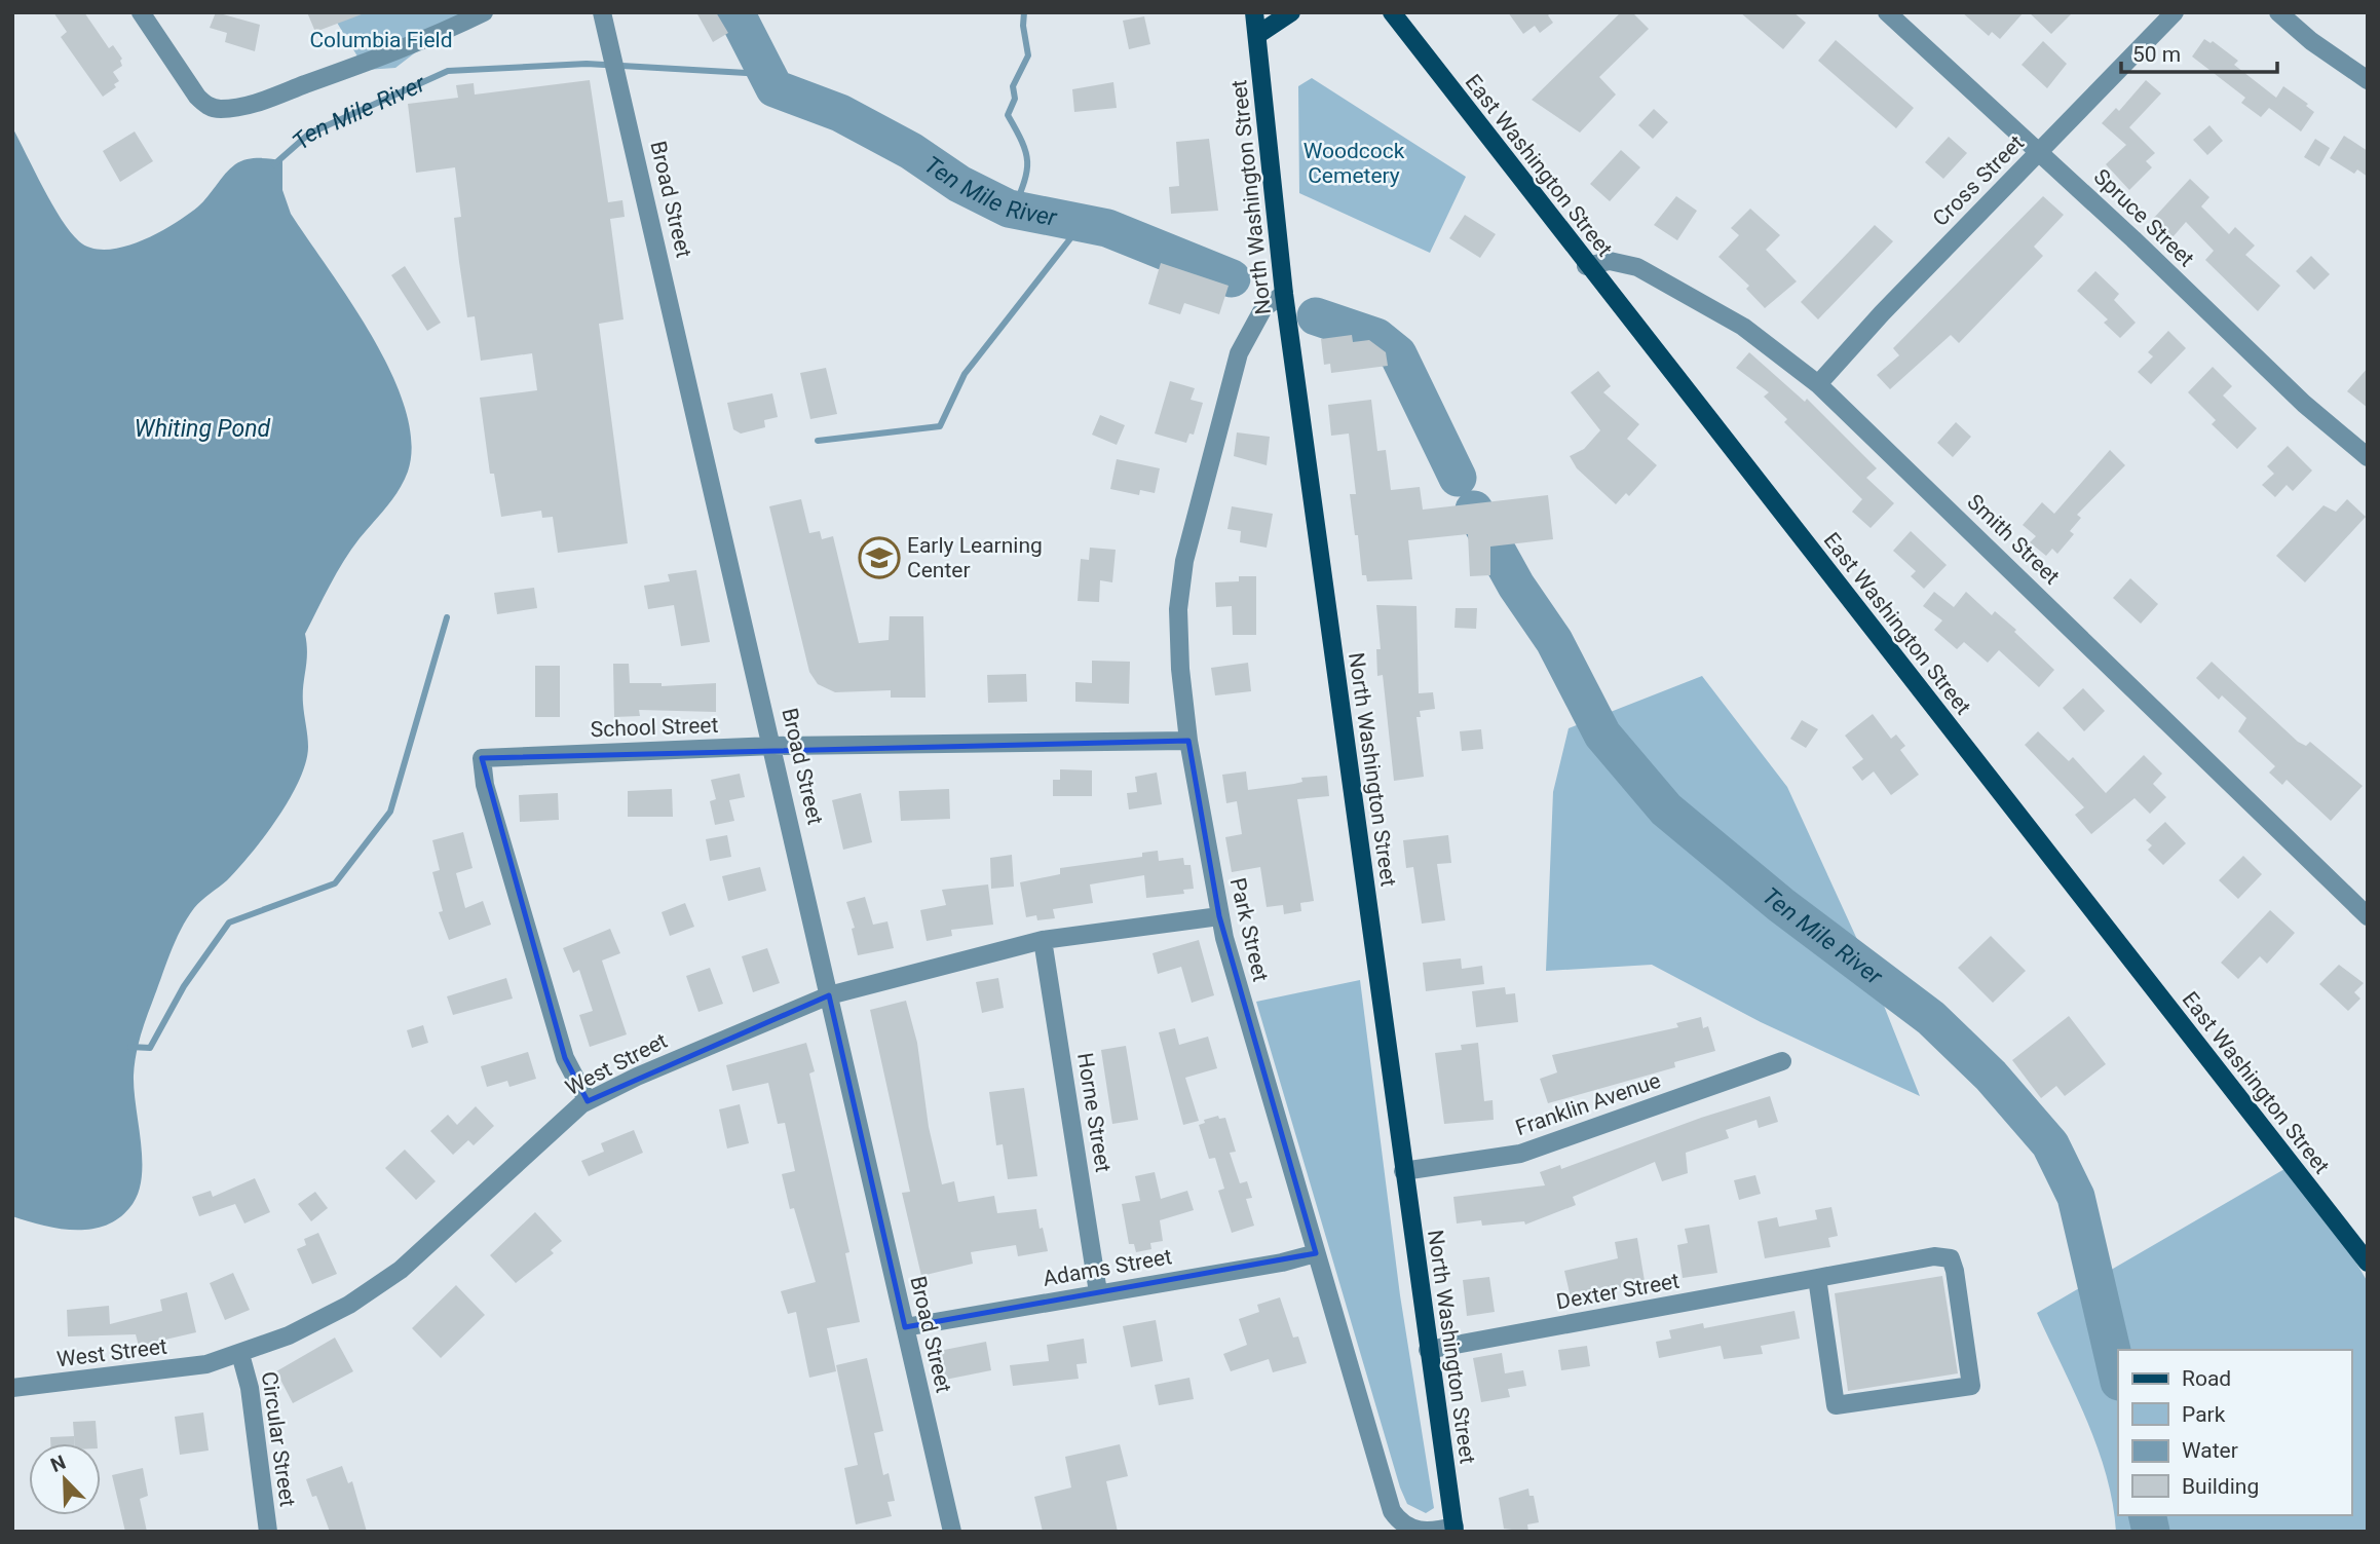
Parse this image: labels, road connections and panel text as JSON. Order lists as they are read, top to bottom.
{
  "streets": {
    "main road": ["East Washington Street", "North Washington Street"],
    "street": [
      "Cross Street",
      "Broad Street",
      "Spruce Street",
      "Smith Street",
      "School Street",
      "Park Street",
      "West Street",
      "Franklin Avenue",
      "Horne Street",
      "Adams Street",
      "Dexter Street",
      "Circular Street"
    ]
  },
  "crossings": [
    ["East Washington Street", "Smith Street"],
    ["Cross Street", "Spruce Street"],
    ["Cross Street", "Smith Street"],
    ["North Washington Street", "Park Street"],
    ["North Washington Street", "Franklin Avenue"],
    ["North Washington Street", "Dexter Street"],
    ["Broad Street", "School Street"],
    ["Broad Street", "West Street"],
    ["Broad Street", "Adams Street"],
    ["School Street", "Park Street"],
    ["School Street", "West Street"],
    ["Park Street", "West Street"],
    ["Park Street", "Adams Street"],
    ["West Street", "Horne Street"],
    ["West Street", "Circular Street"],
    ["Horne Street", "Adams Street"]
  ],
  "water": ["Ten Mile River", "Whiting Pond"],
  "parks": ["Columbia Field", "Woodcock Cemetery"],
  "places": {
    "school or university": ["Early Learning Center"]
  },
  "legend": [
    "Road",
    "Park",
    "Water",
    "Building"
  ],
  "scale_bar": "50 m",
  "north": "top left"
}
